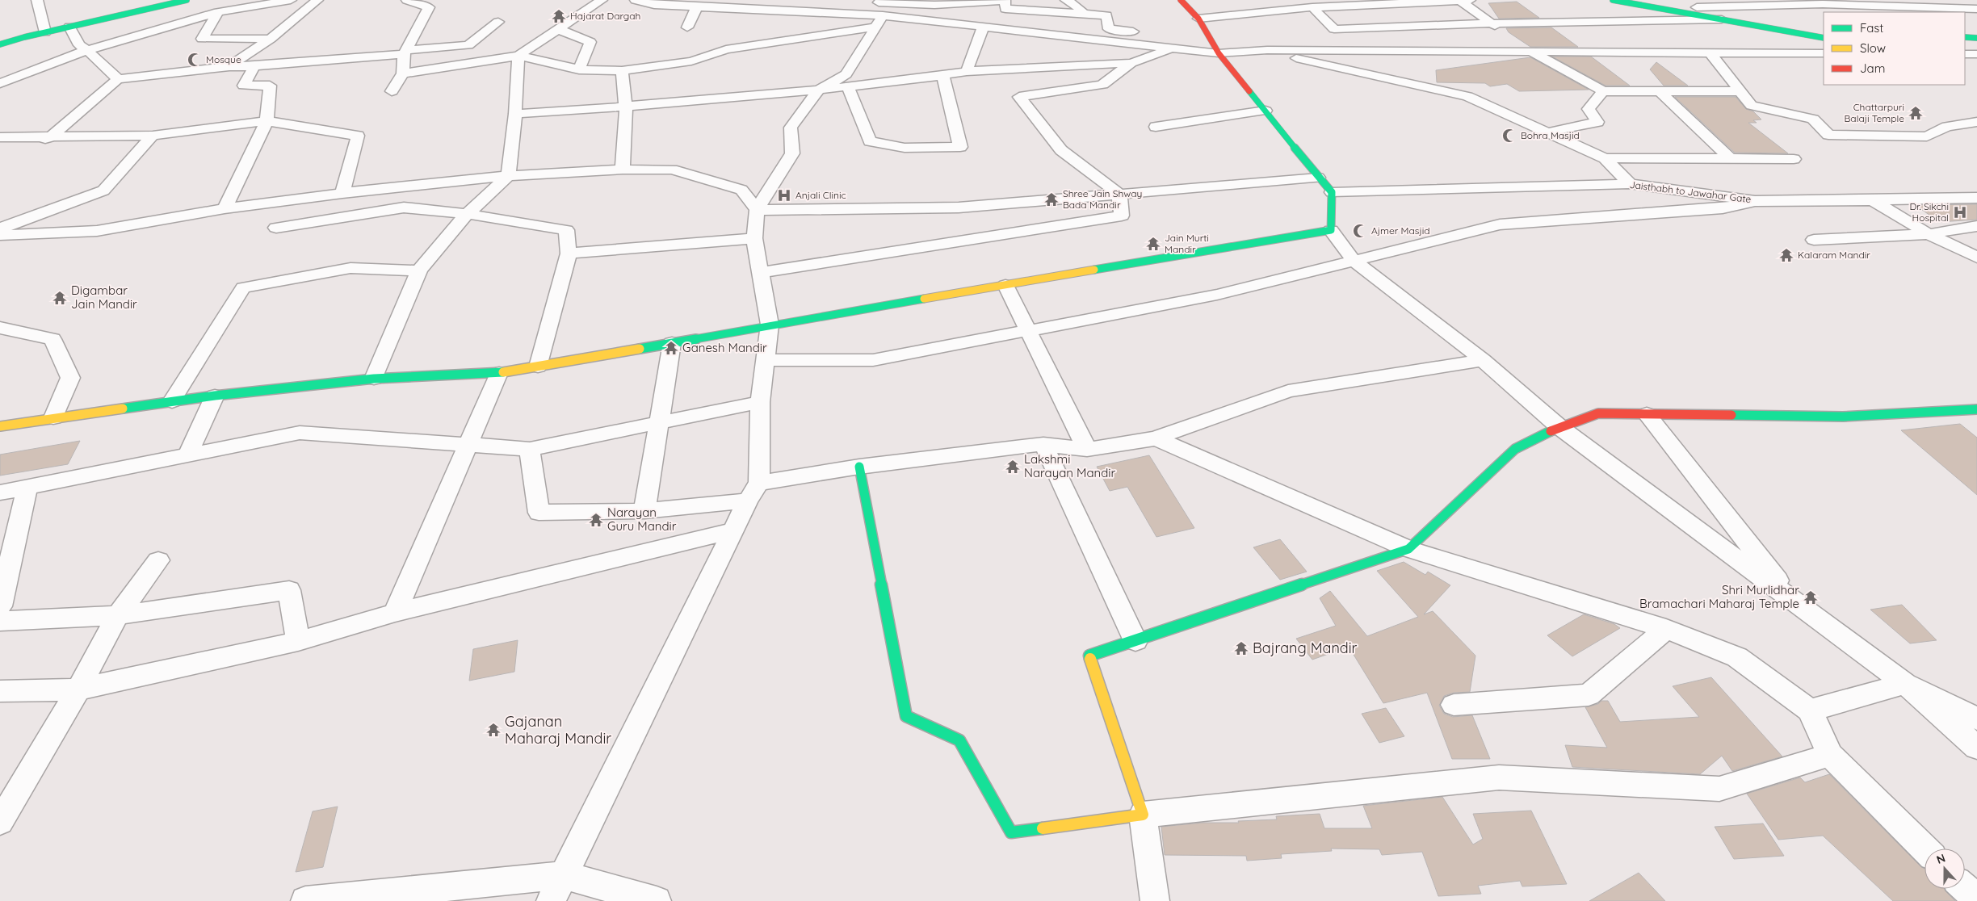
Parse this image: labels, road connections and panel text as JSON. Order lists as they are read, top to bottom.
{
  "streets": {
    "street": ["Jaisthabh to Jawahar Gate"]
  },
  "places": {
    "temple": [
      "Hajarat Dargah",
      "Chattarpuri Balaji Temple",
      "Shree Jain Shway Bada Mandir",
      "Jain Murti Mandir",
      "Kalaram Mandir",
      "Digambar Jain Mandir",
      "Ganesh Mandir",
      "Lakshmi Narayan Mandir",
      "Narayan Guru Mandir",
      "Shri Murlidhar Bramachari Maharaj Temple",
      "Bajrang Mandir",
      "Gajanan Maharaj Mandir"
    ],
    "mosque": ["Mosque", "Bohra Masjid", "Ajmer Masjid"],
    "hospital": ["Anjali Clinic", "Dr. Sikchi Hospital"]
  },
  "legend": ["Fast", "Slow", "Jam"],
  "north": "top"
}
